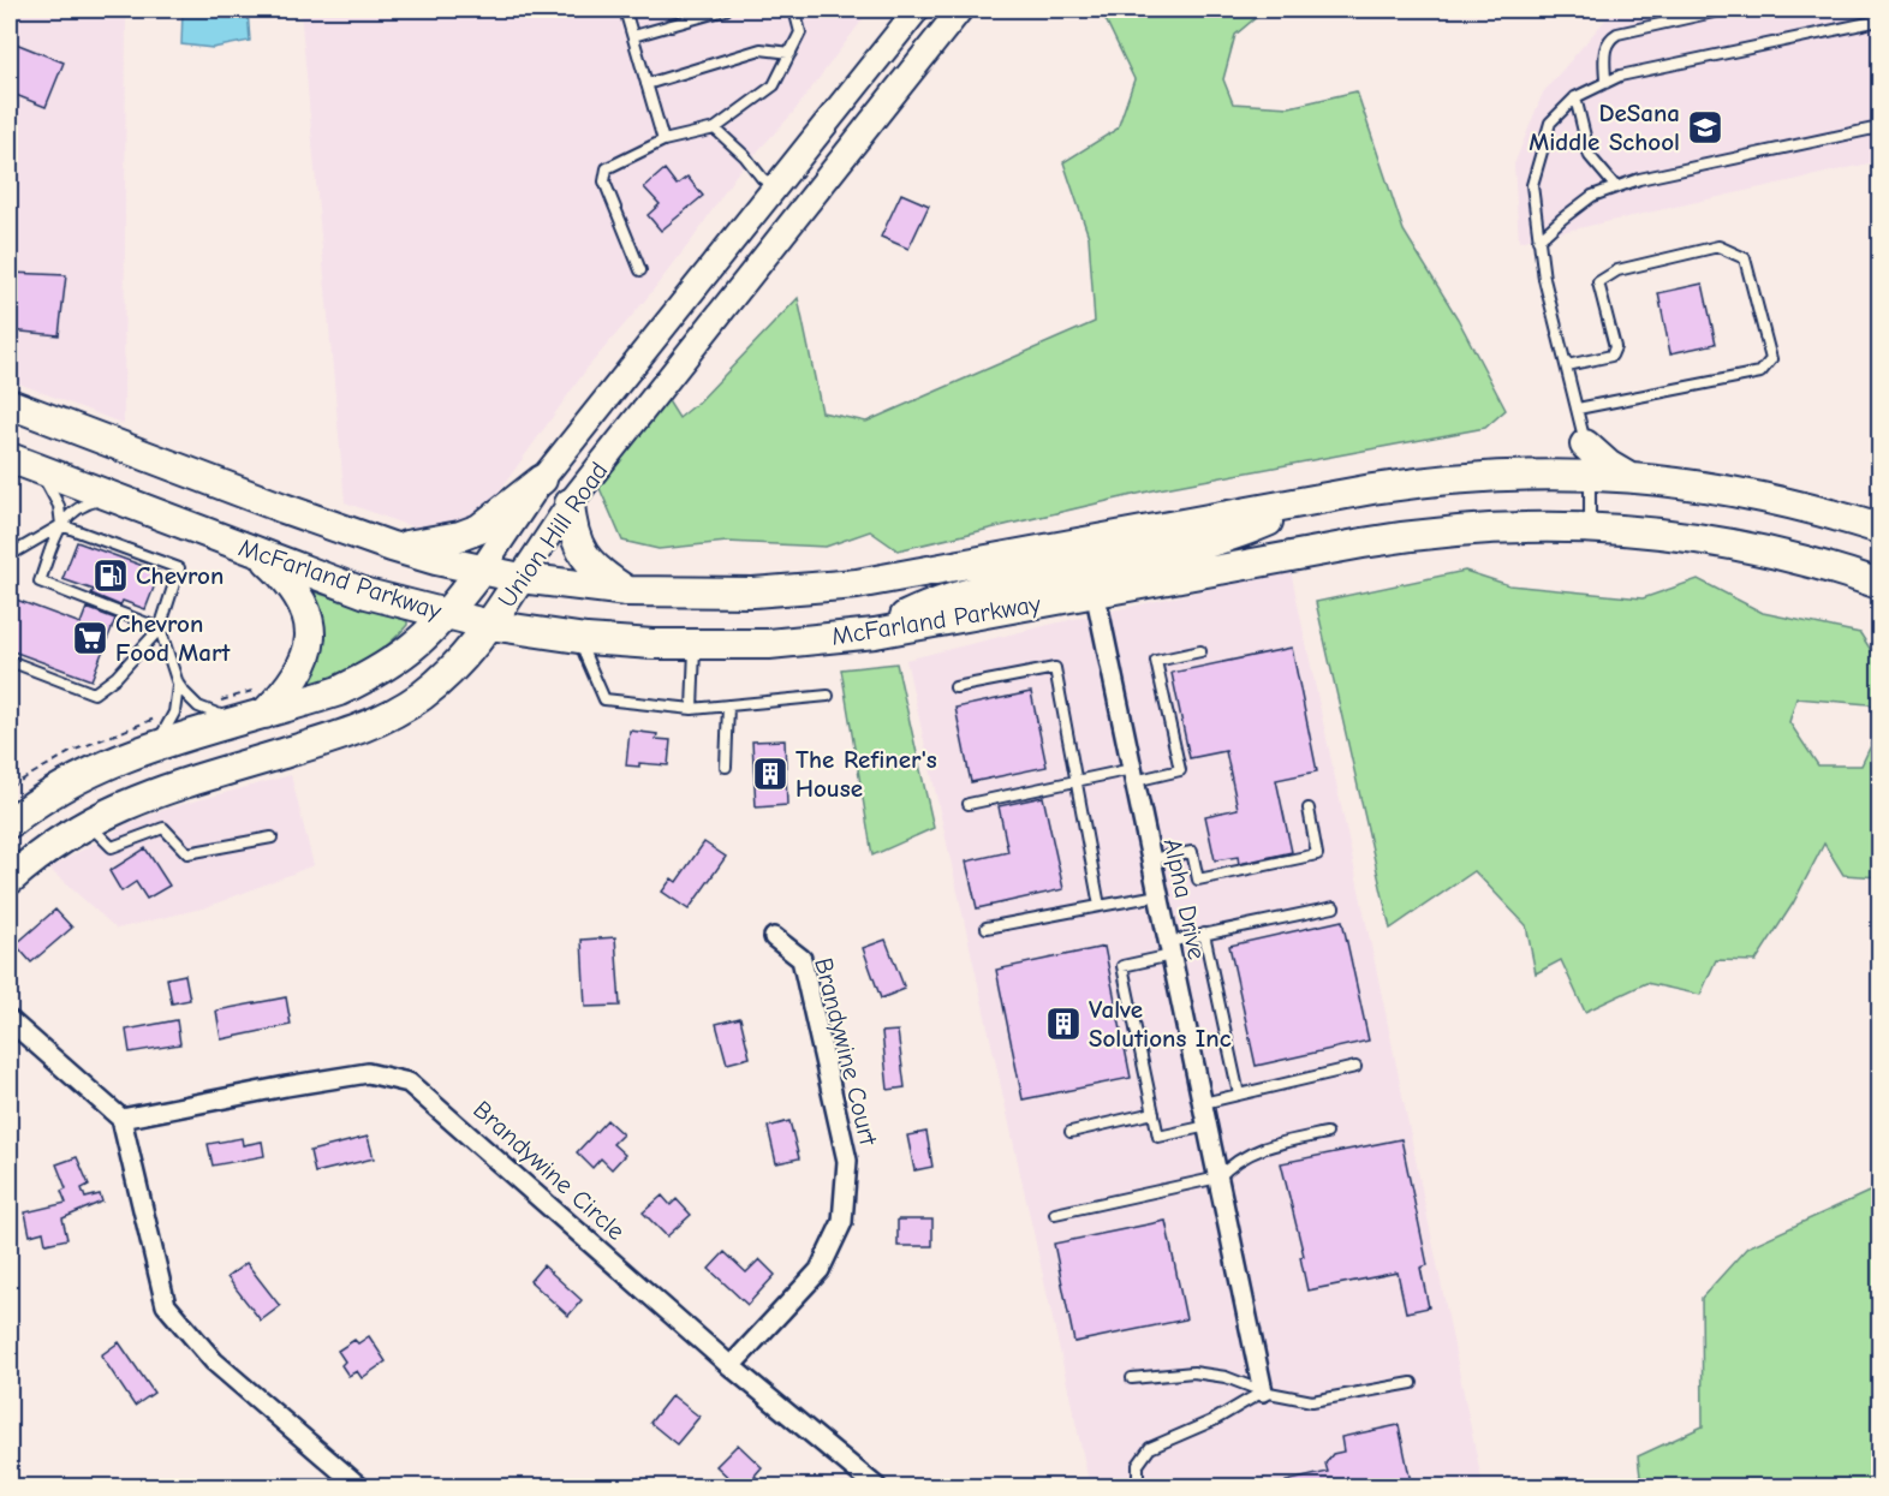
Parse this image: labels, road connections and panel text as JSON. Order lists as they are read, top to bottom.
{
  "streets": {
    "main road": ["Union Hill Road", "McFarland Parkway"],
    "street": ["Alpha Drive", "Brandywine Court", "Brandywine Circle"]
  },
  "crossings": [
    ["Union Hill Road", "McFarland Parkway"],
    ["McFarland Parkway", "Alpha Drive"],
    ["Brandywine Court", "Brandywine Circle"]
  ],
  "places": {
    "school or university": ["DeSana Middle School"],
    "fuel station": ["Chevron"],
    "supermarket": ["Chevron Food Mart"],
    "building": ["The Refiner's House", "Valve Solutions Inc"]
  }
}
